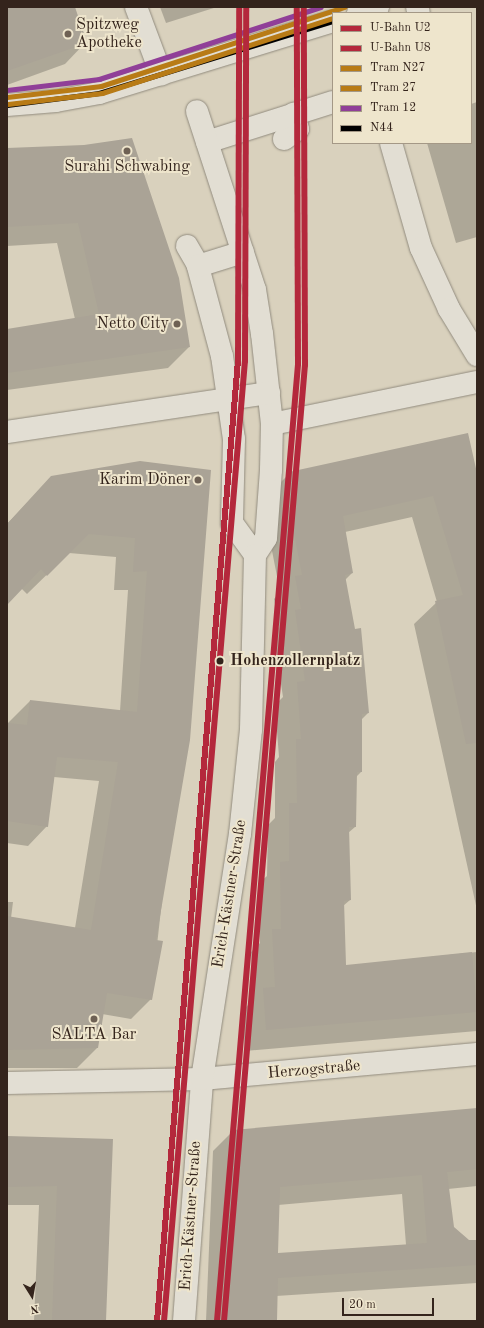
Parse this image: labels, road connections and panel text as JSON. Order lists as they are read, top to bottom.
{
  "streets": {
    "street": ["Erich-Kästner-Straße", "Herzogstraße"]
  },
  "crossings": [
    ["Erich-Kästner-Straße", "Herzogstraße"]
  ],
  "places": [
    "Spitzweg Apotheke",
    "Surahi Schwabing",
    "Netto City",
    "Karim Döner",
    "Hohenzollernplatz",
    "SALTA Bar"
  ],
  "lines": [
    "metro line U2",
    "metro line U8",
    "tram line N27",
    "tram line 12",
    "tram line 27",
    "transit line N44"
  ],
  "legend": [
    "U-Bahn U2",
    "U-Bahn U8",
    "Tram N27",
    "Tram 27",
    "Tram 12",
    "N44"
  ],
  "scale_bar": "20 m",
  "north": "bottom"
}
